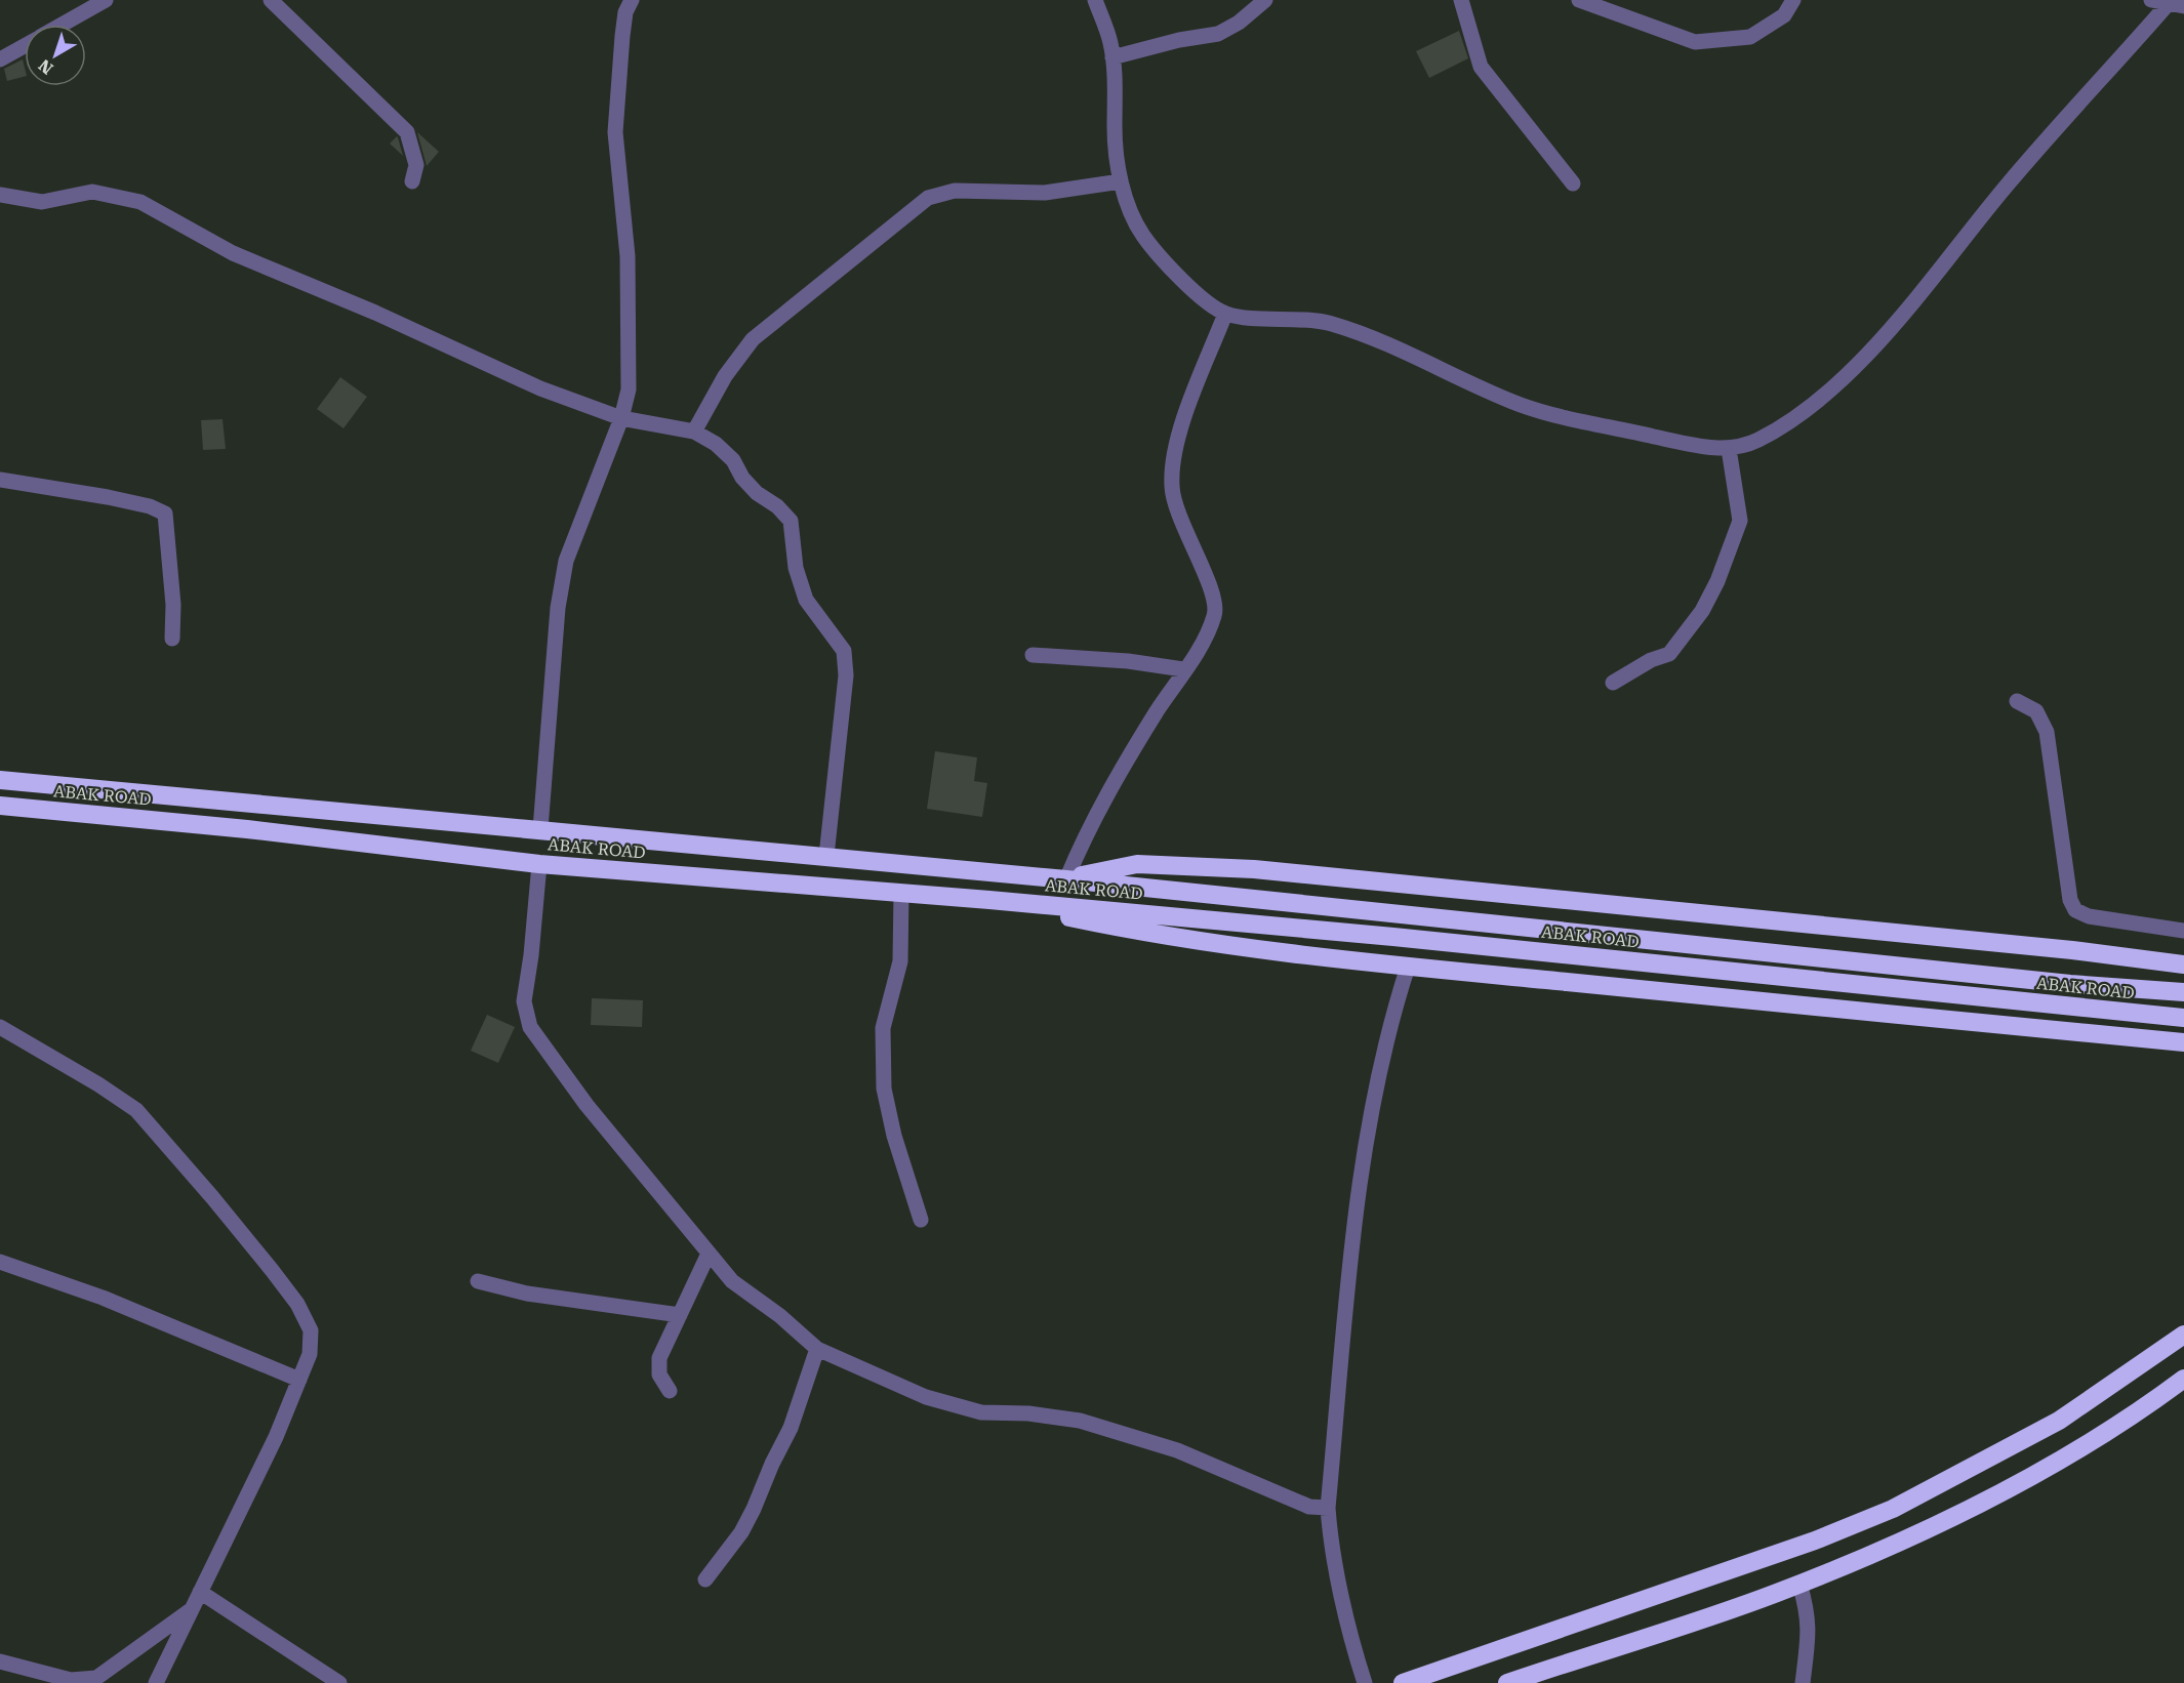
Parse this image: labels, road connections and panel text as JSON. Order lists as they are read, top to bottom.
{
  "streets": {
    "highway": ["ABAK ROAD"]
  },
  "north": "bottom left"
}
